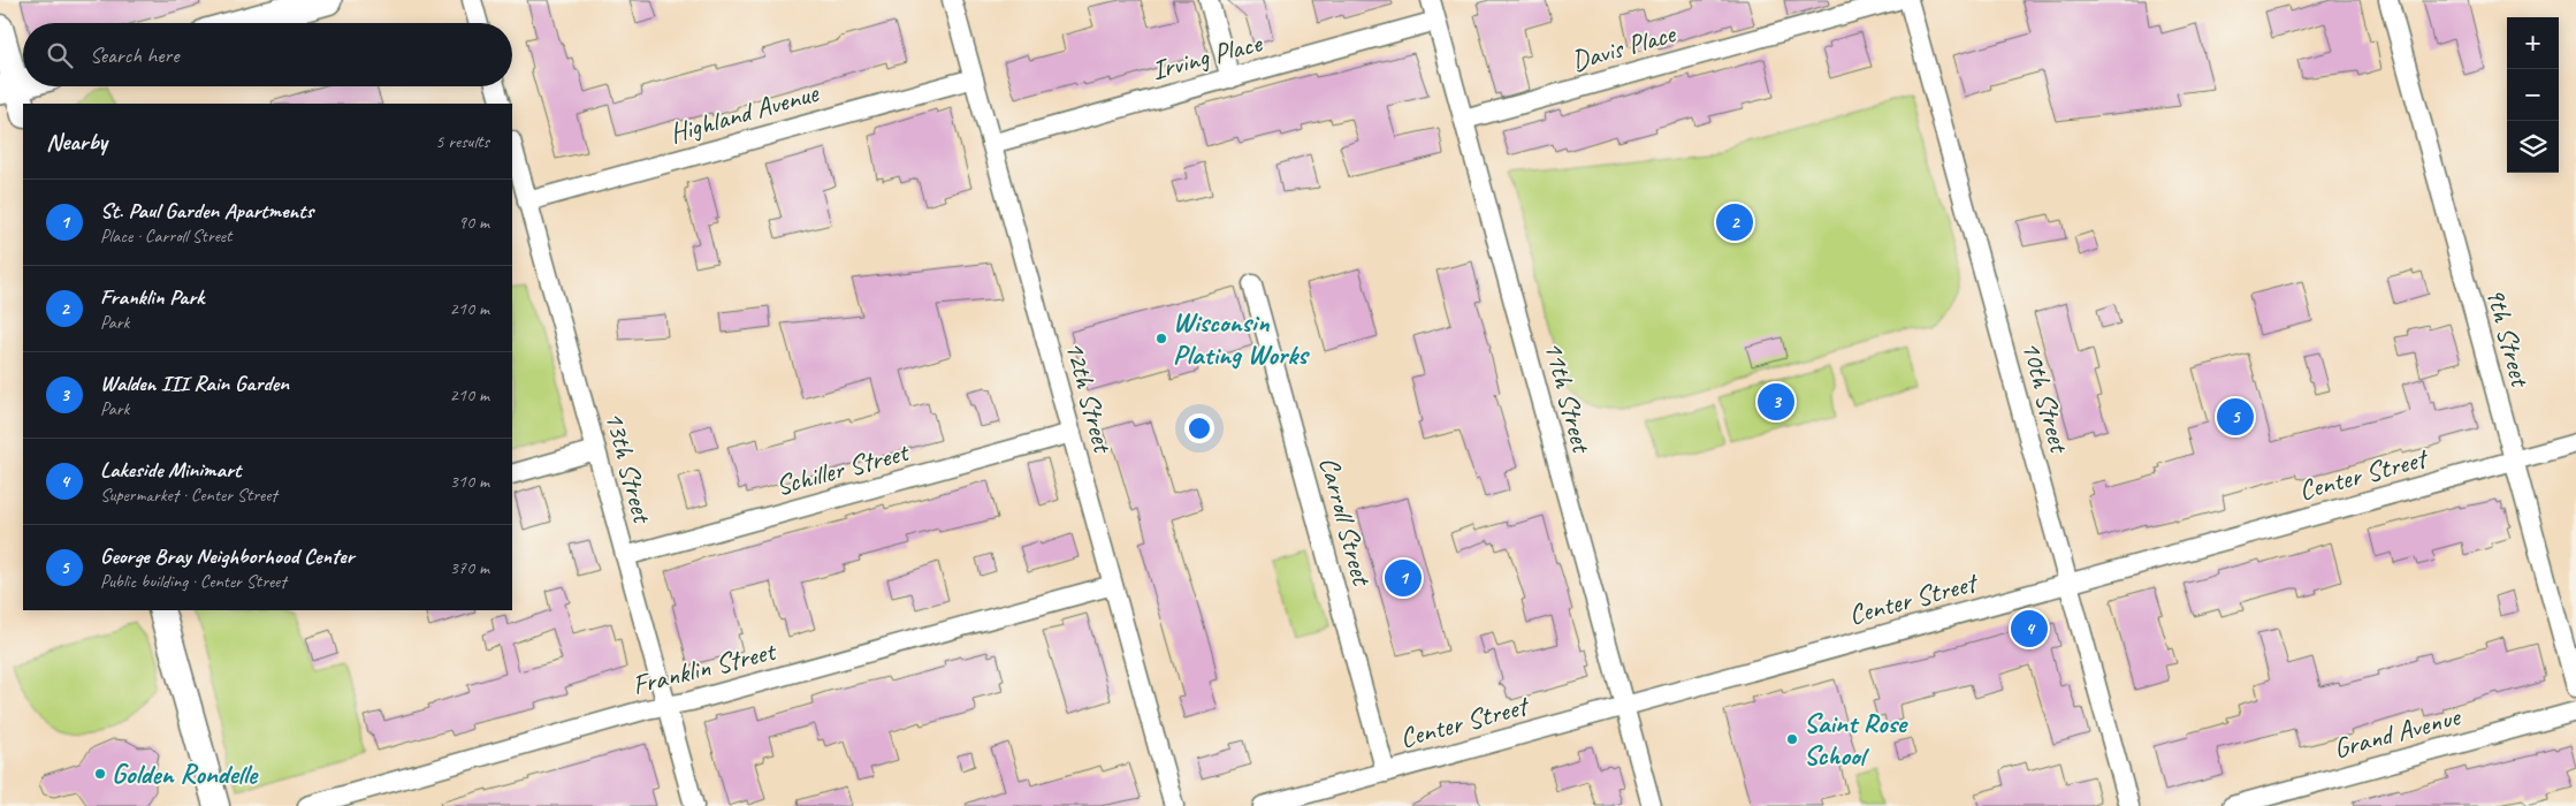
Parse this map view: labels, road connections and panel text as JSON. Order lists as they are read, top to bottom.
{
  "streets": {
    "street": [
      "Davis Place",
      "Irving Place",
      "Highland Avenue",
      "9th Street",
      "12th Street",
      "11th Street",
      "10th Street",
      "13th Street",
      "Schiller Street",
      "Center Street",
      "Carroll Street",
      "Franklin Street",
      "Grand Avenue"
    ]
  },
  "crossings": [
    ["Davis Place", "11th Street"],
    ["Irving Place", "12th Street"],
    ["Irving Place", "11th Street"],
    ["Highland Avenue", "12th Street"],
    ["Highland Avenue", "13th Street"],
    ["9th Street", "Center Street"],
    ["12th Street", "Schiller Street"],
    ["12th Street", "Franklin Street"],
    ["11th Street", "Center Street"],
    ["10th Street", "Center Street"],
    ["13th Street", "Schiller Street"],
    ["13th Street", "Franklin Street"],
    ["Center Street", "Carroll Street"]
  ],
  "places": ["Wisconsin Plating Works", "Saint Rose School", "Golden Rondelle"],
  "page": {
    "map_buttons": ["+", "−"],
    "search": "Search here",
    "heading": ["Nearby", "5 results"],
    "list": [
      {
        "mark": "1",
        "name": "St. Paul Garden Apartments",
        "note": "Place · Carroll Street",
        "value": "90 m"
      },
      {
        "mark": "2",
        "name": "Franklin Park",
        "note": "Park",
        "value": "210 m"
      },
      {
        "mark": "3",
        "name": "Walden III Rain Garden",
        "note": "Park",
        "value": "210 m"
      },
      {
        "mark": "4",
        "name": "Lakeside Minimart",
        "note": "Supermarket · Center Street",
        "value": "310 m"
      },
      {
        "mark": "5",
        "name": "George Bray Neighborhood Center",
        "note": "Public building · Center Street",
        "value": "370 m"
      }
    ],
    "pins": [
      "2",
      "3",
      "5",
      "1",
      "4"
    ]
  }
}
